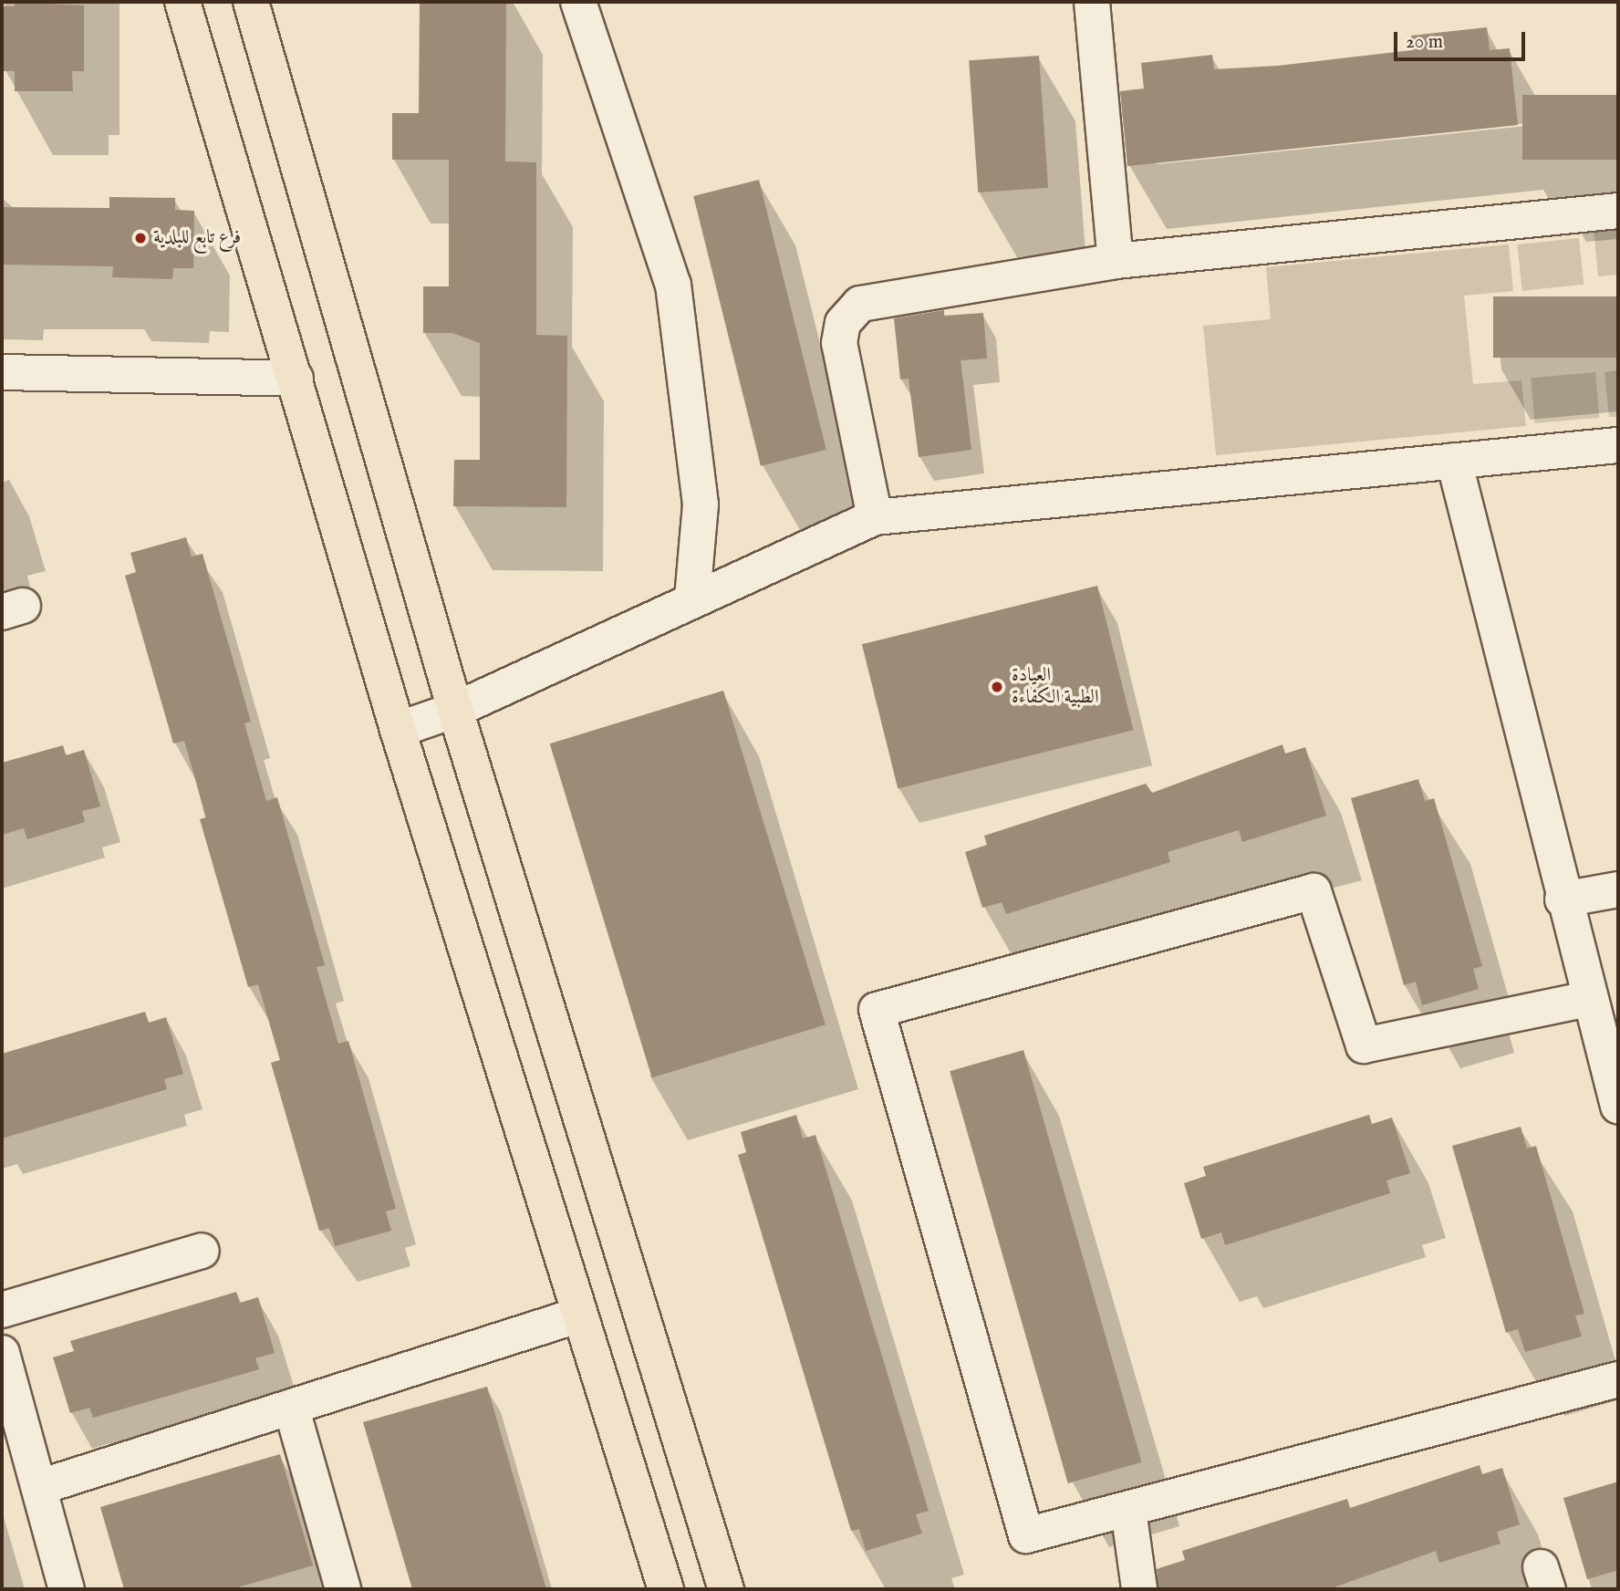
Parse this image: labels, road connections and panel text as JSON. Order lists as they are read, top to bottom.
{
  "places": ["فرع تابع للبلدية", "العيادة الطبية الكفاءة"],
  "scale_bar": "20 m"
}
